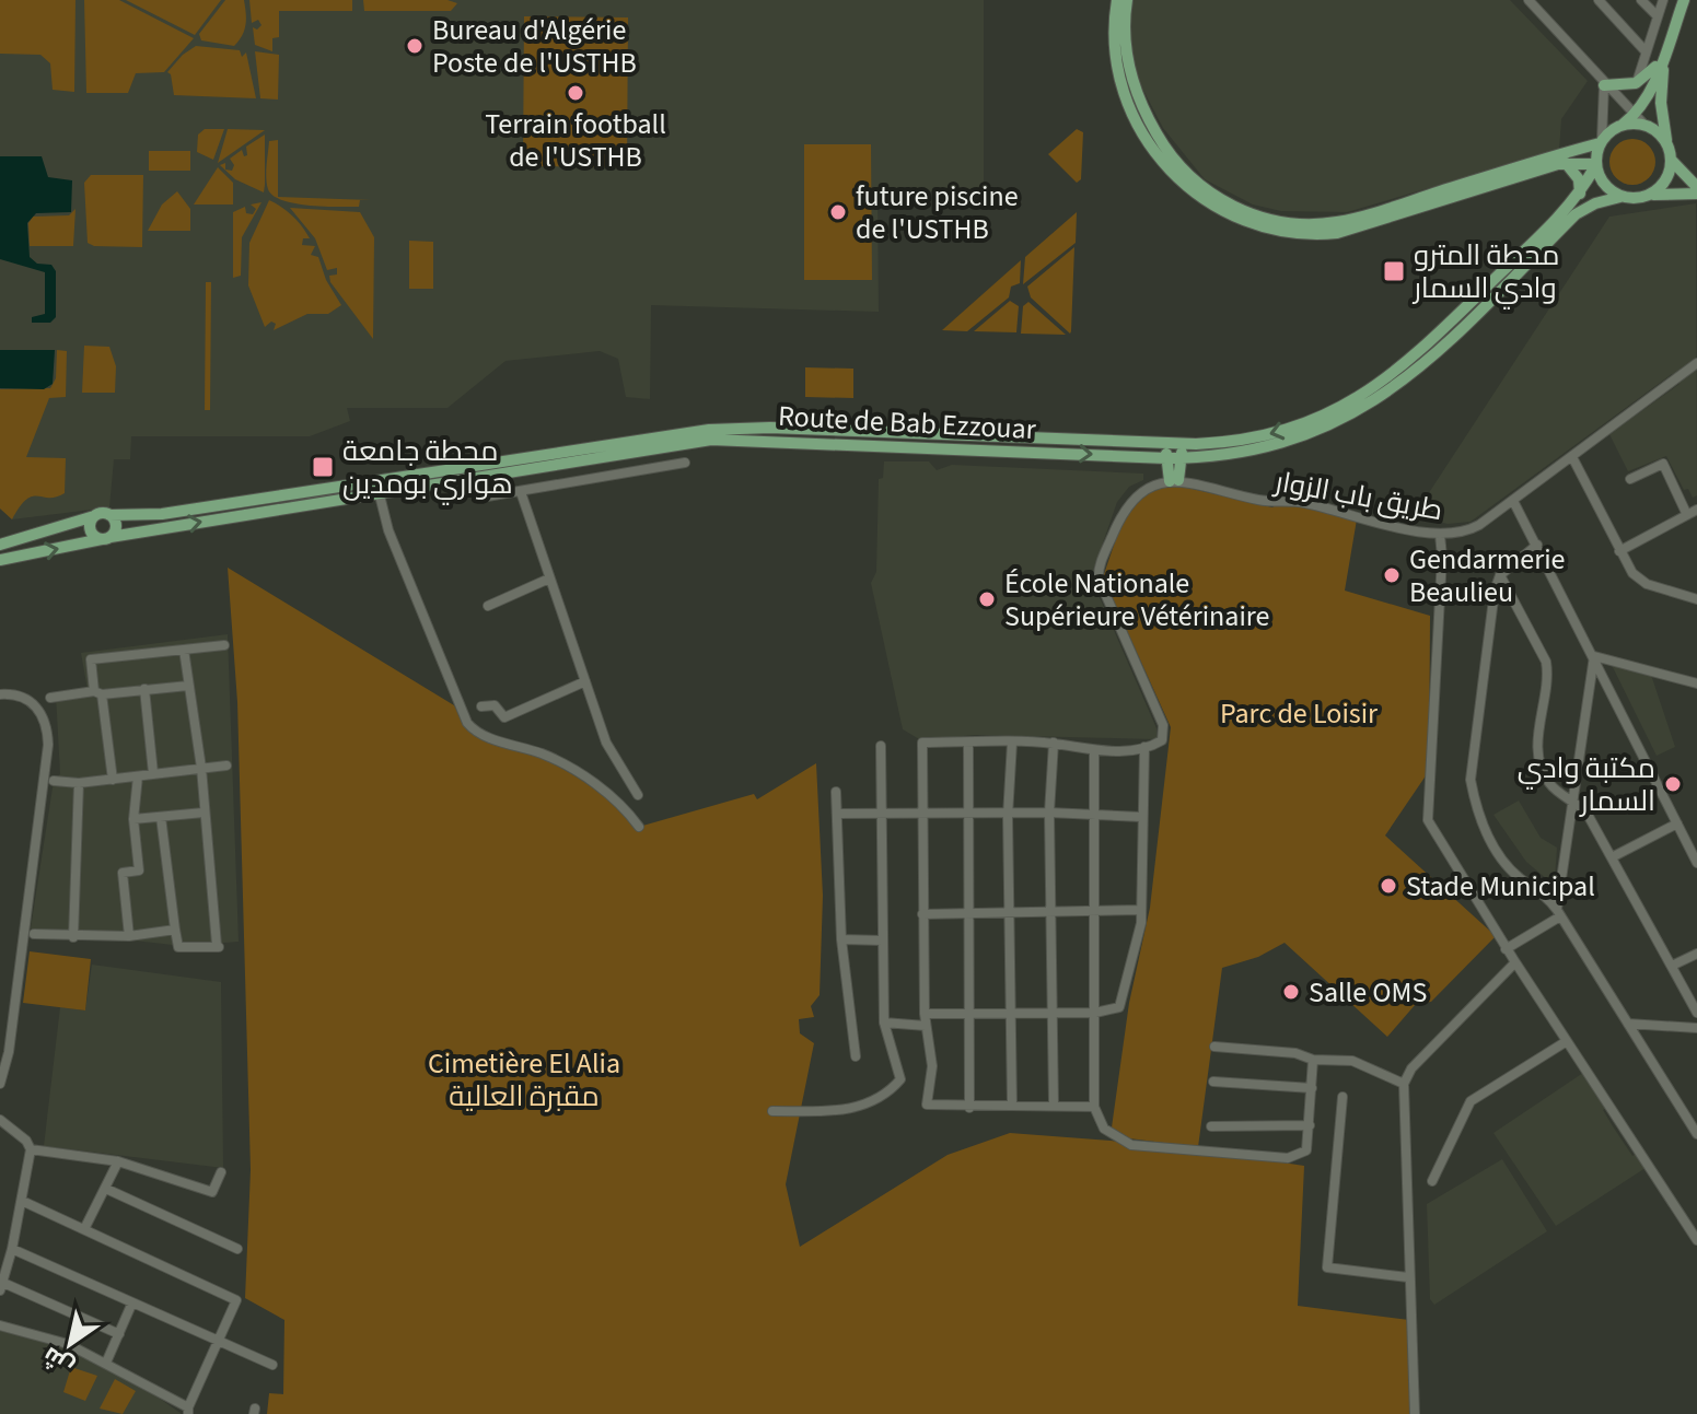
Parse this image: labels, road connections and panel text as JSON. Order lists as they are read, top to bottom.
{
  "streets": {
    "main road": ["Route de Bab Ezzouar"],
    "street": ["طريق باب الزوار"]
  },
  "parks": ["Parc de Loisir", "Cimetière El Alia مقبرة العالية"],
  "places": {
    "other": [
      "Bureau d'Algérie Poste de l'USTHB",
      "Terrain football de l'USTHB",
      "future piscine de l'USTHB",
      "Gendarmerie Beaulieu",
      "École Nationale Supérieure Vétérinaire",
      "مكتبة وادي السمار",
      "Stade Municipal",
      "Salle OMS"
    ],
    "transit": ["محطة المترو وادي السمار", "محطة جامعة هواري بومدين"]
  },
  "north": "bottom left"
}
